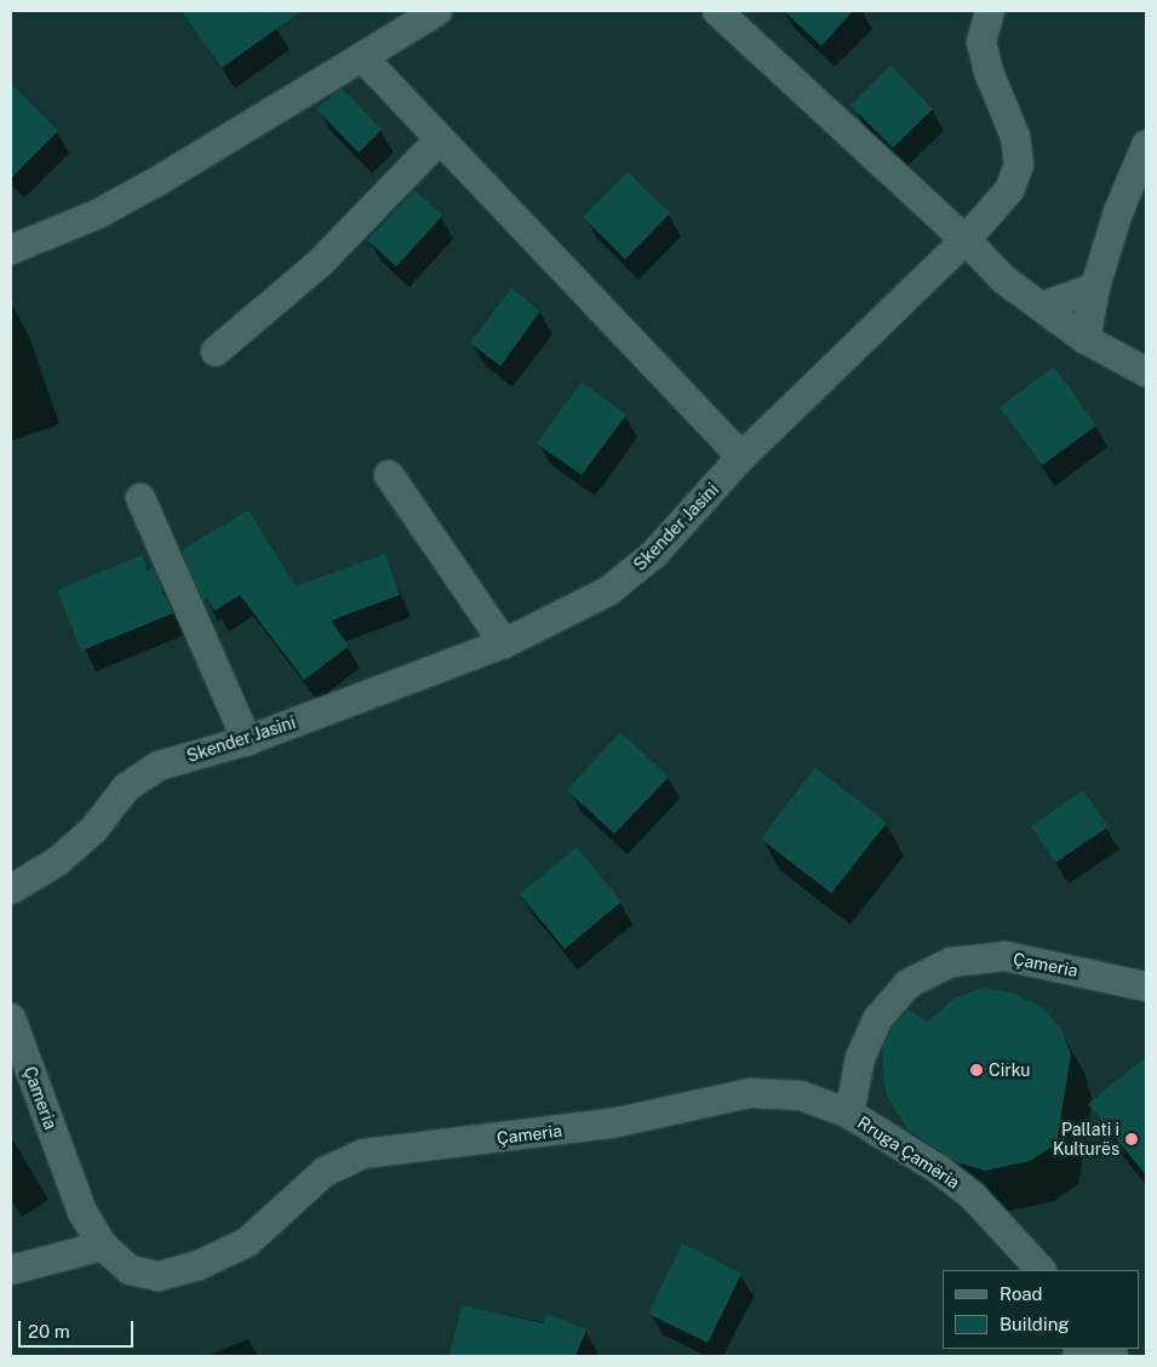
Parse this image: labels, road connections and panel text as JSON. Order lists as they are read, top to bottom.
{
  "streets": {
    "street": ["Skender Jasini", "Çameria", "Rruga Çamëria"]
  },
  "crossings": [
    ["Çameria", "Rruga Çamëria"]
  ],
  "places": ["Cirku", "Pallati i Kulturës"],
  "legend": ["Road", "Building"],
  "scale_bar": "20 m"
}
